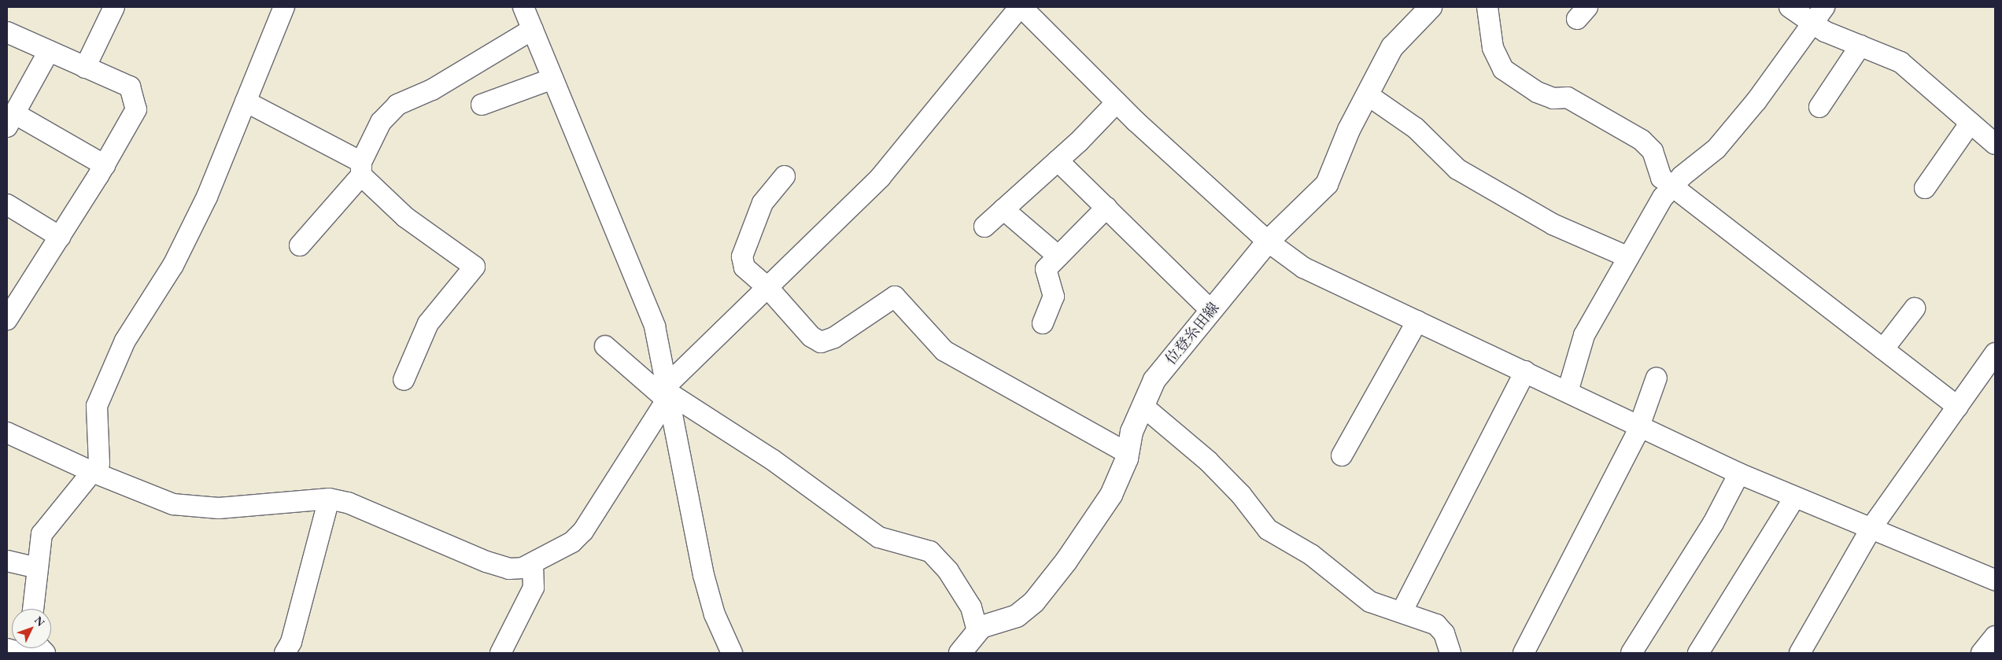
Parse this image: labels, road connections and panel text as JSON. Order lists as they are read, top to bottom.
{
  "streets": {
    "main road": ["位登糸田線"]
  },
  "north": "top right"
}
